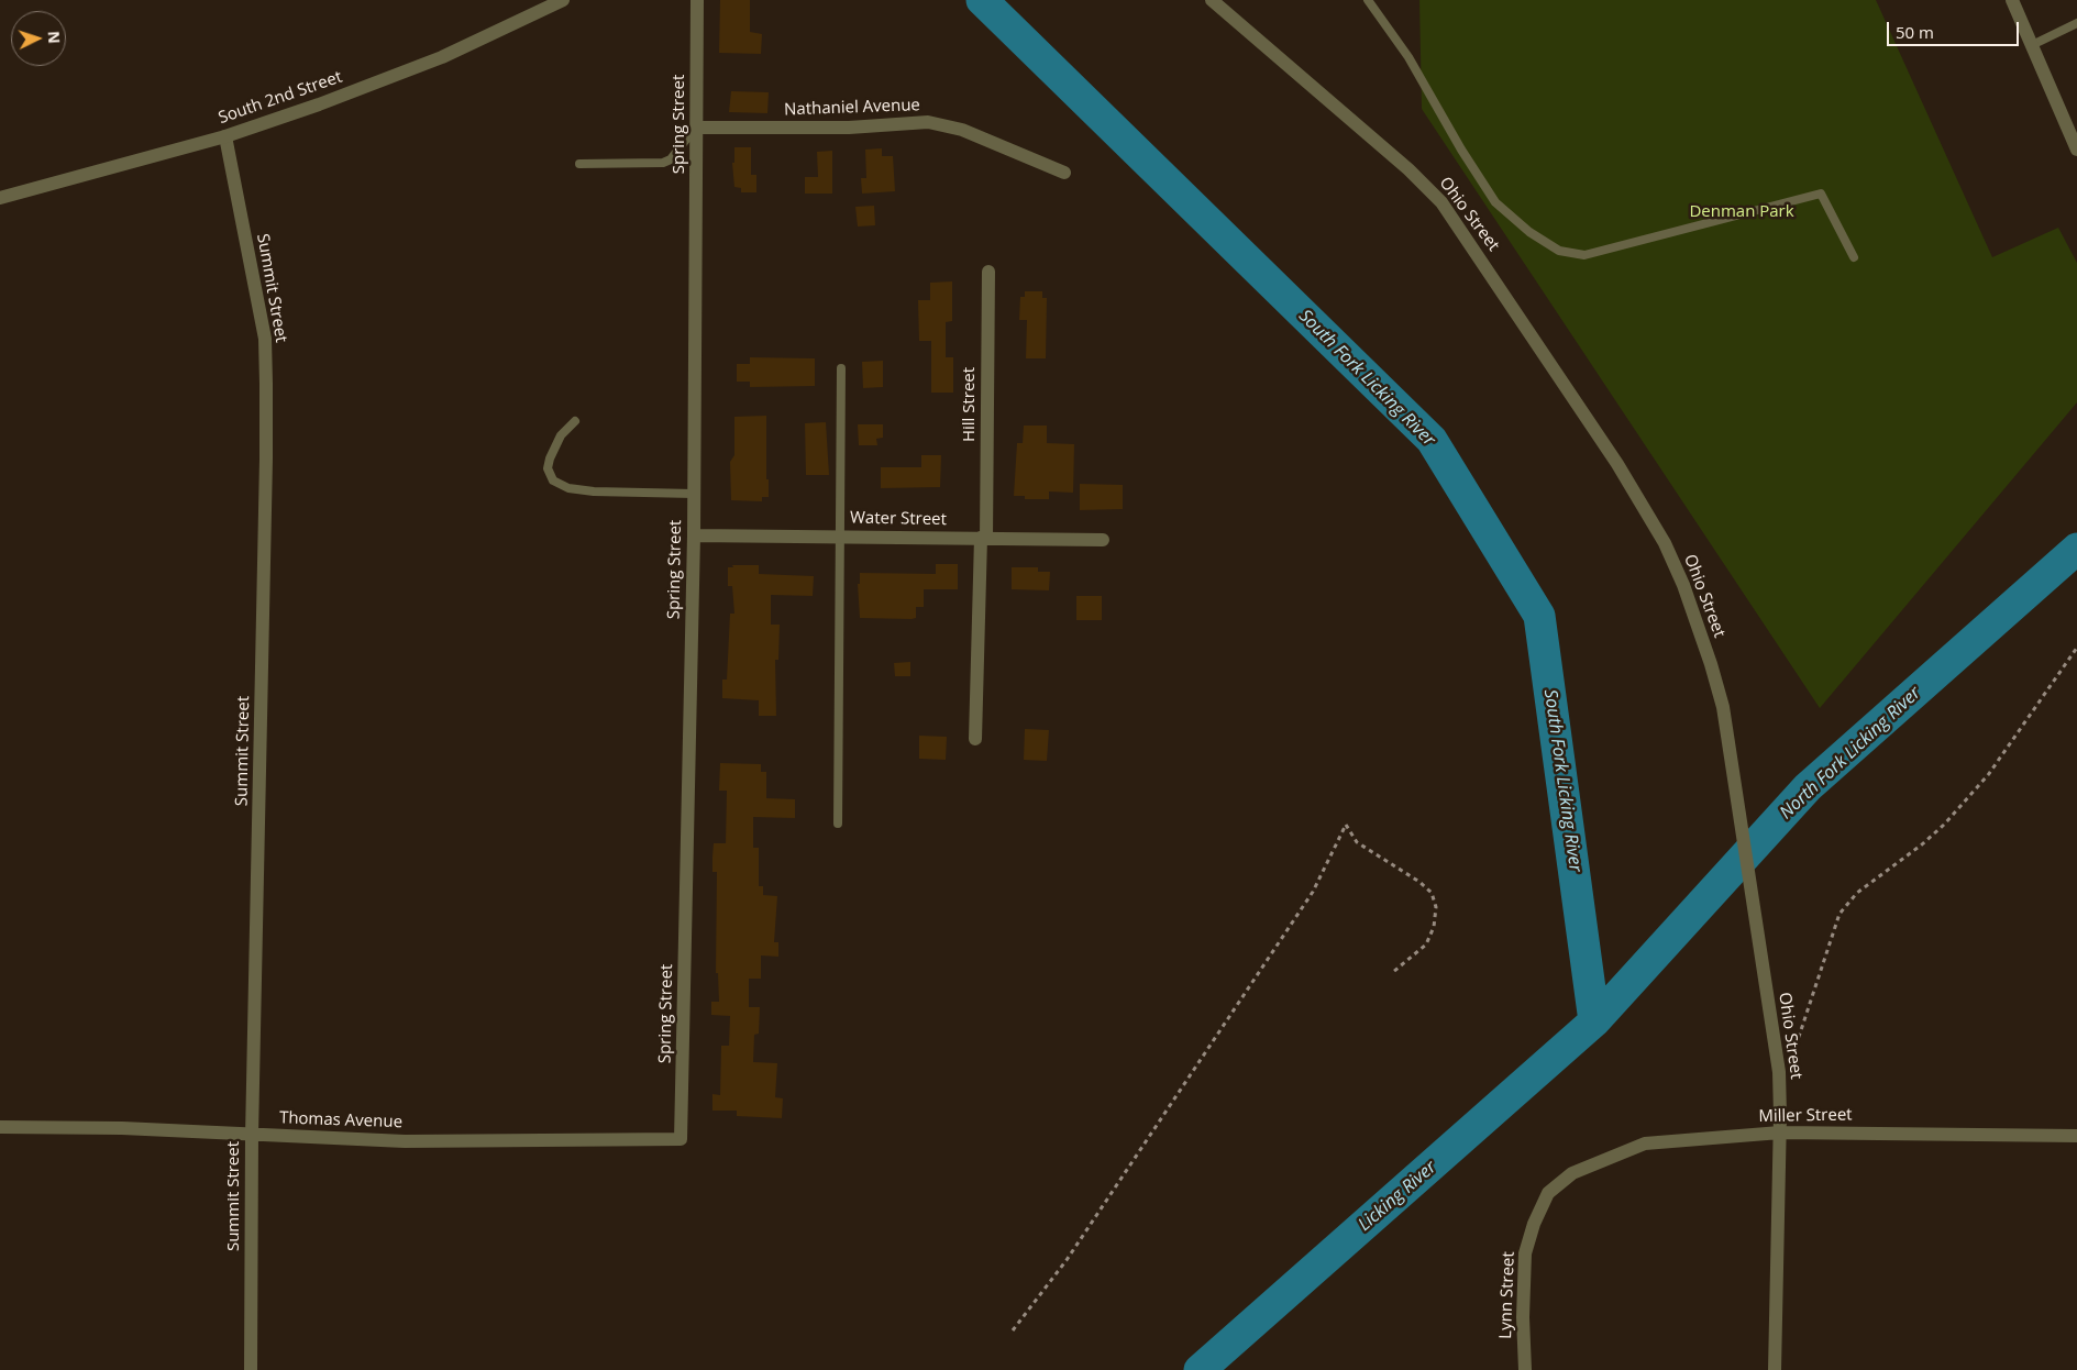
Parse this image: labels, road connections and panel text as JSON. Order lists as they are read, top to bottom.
{
  "streets": {
    "street": [
      "South 2nd Street",
      "Nathaniel Avenue",
      "Spring Street",
      "Ohio Street",
      "Summit Street",
      "Hill Street",
      "Water Street",
      "Miller Street",
      "Thomas Avenue",
      "Lynn Street"
    ]
  },
  "crossings": [
    ["South 2nd Street", "Summit Street"],
    ["Nathaniel Avenue", "Spring Street"],
    ["Spring Street", "Water Street"],
    ["Spring Street", "Thomas Avenue"],
    ["Ohio Street", "Miller Street"],
    ["Summit Street", "Thomas Avenue"],
    ["Hill Street", "Water Street"],
    ["Miller Street", "Lynn Street"]
  ],
  "water": ["South Fork Licking River", "North Fork Licking River", "Licking River"],
  "parks": ["Denman Park"],
  "scale_bar": "50 m",
  "north": "right"
}
